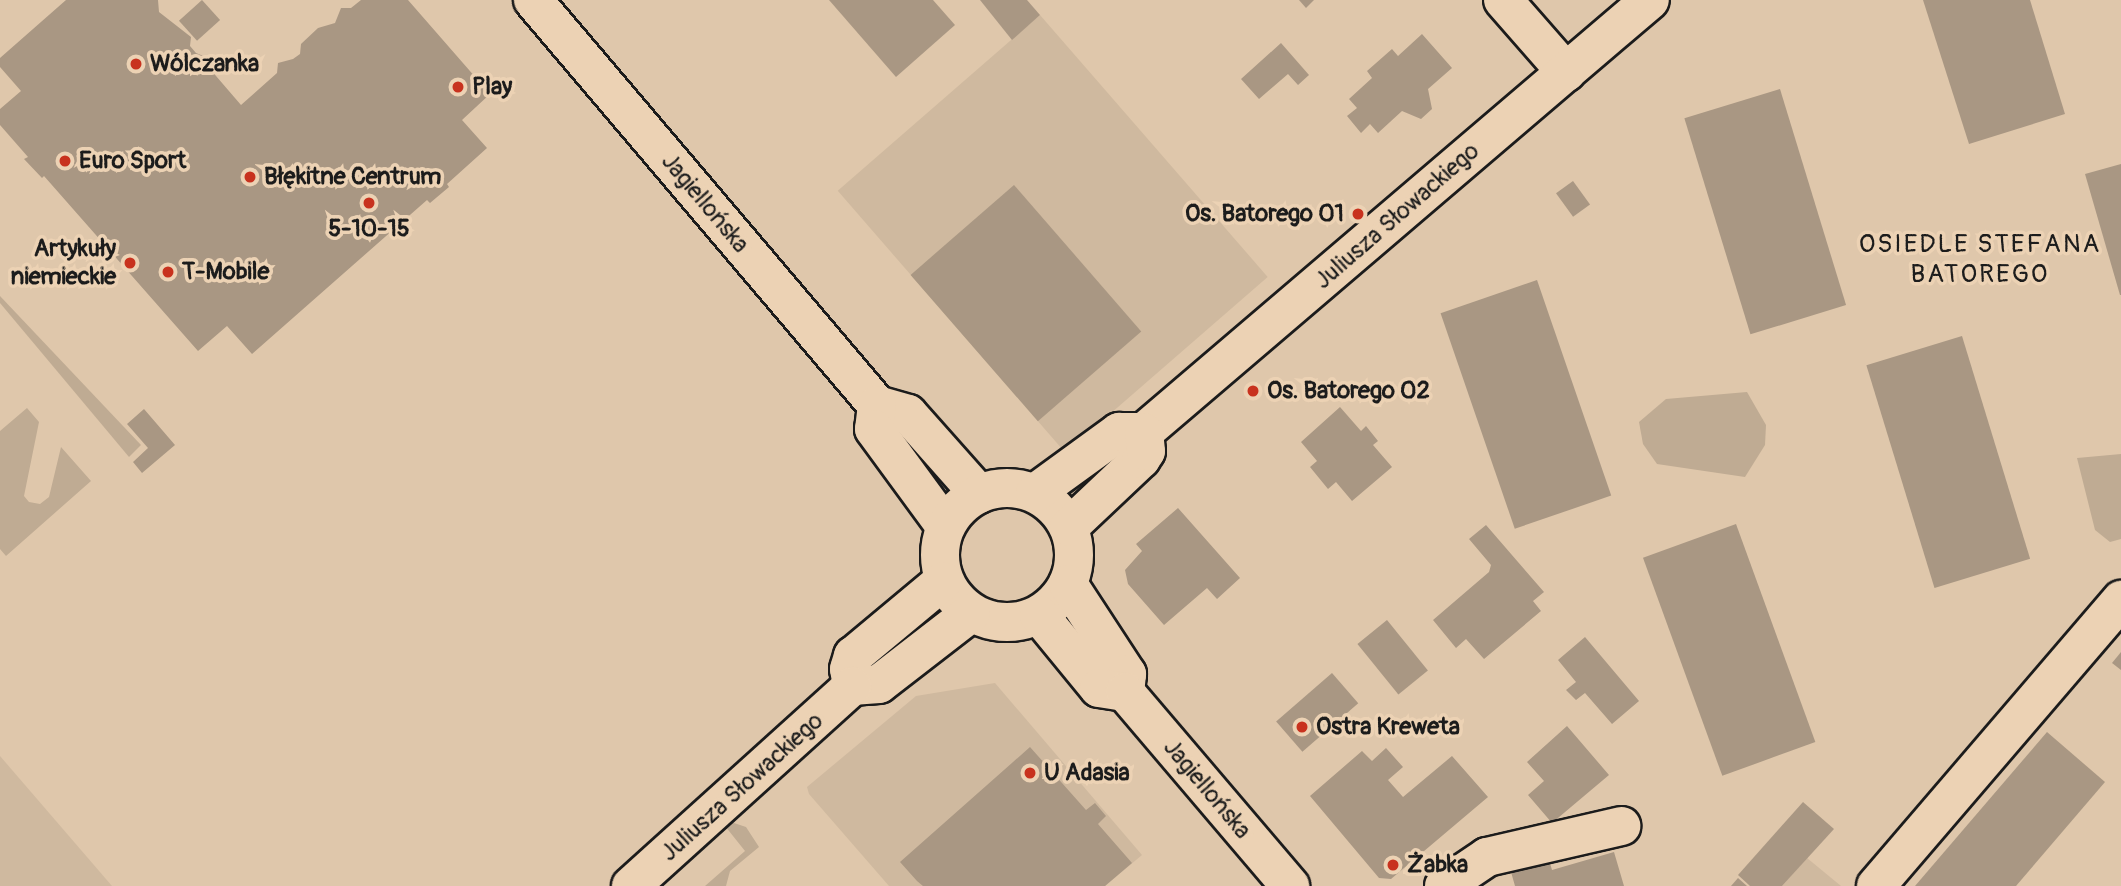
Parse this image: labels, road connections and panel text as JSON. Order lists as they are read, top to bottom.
{
  "streets": {
    "street": ["Jagiellońska", "Juliusza Słowackiego"]
  },
  "districts": ["OSIEDLE STEFANA BATOREGO"],
  "places": [
    "Wólczanka",
    "Play",
    "Euro Sport",
    "Błękitne Centrum",
    "5-10-15",
    "Os. Batorego 01",
    "Artykuły niemieckie",
    "T-Mobile",
    "Os. Batorego 02",
    "Ostra Kreweta",
    "U Adasia",
    "Żabka"
  ]
}
